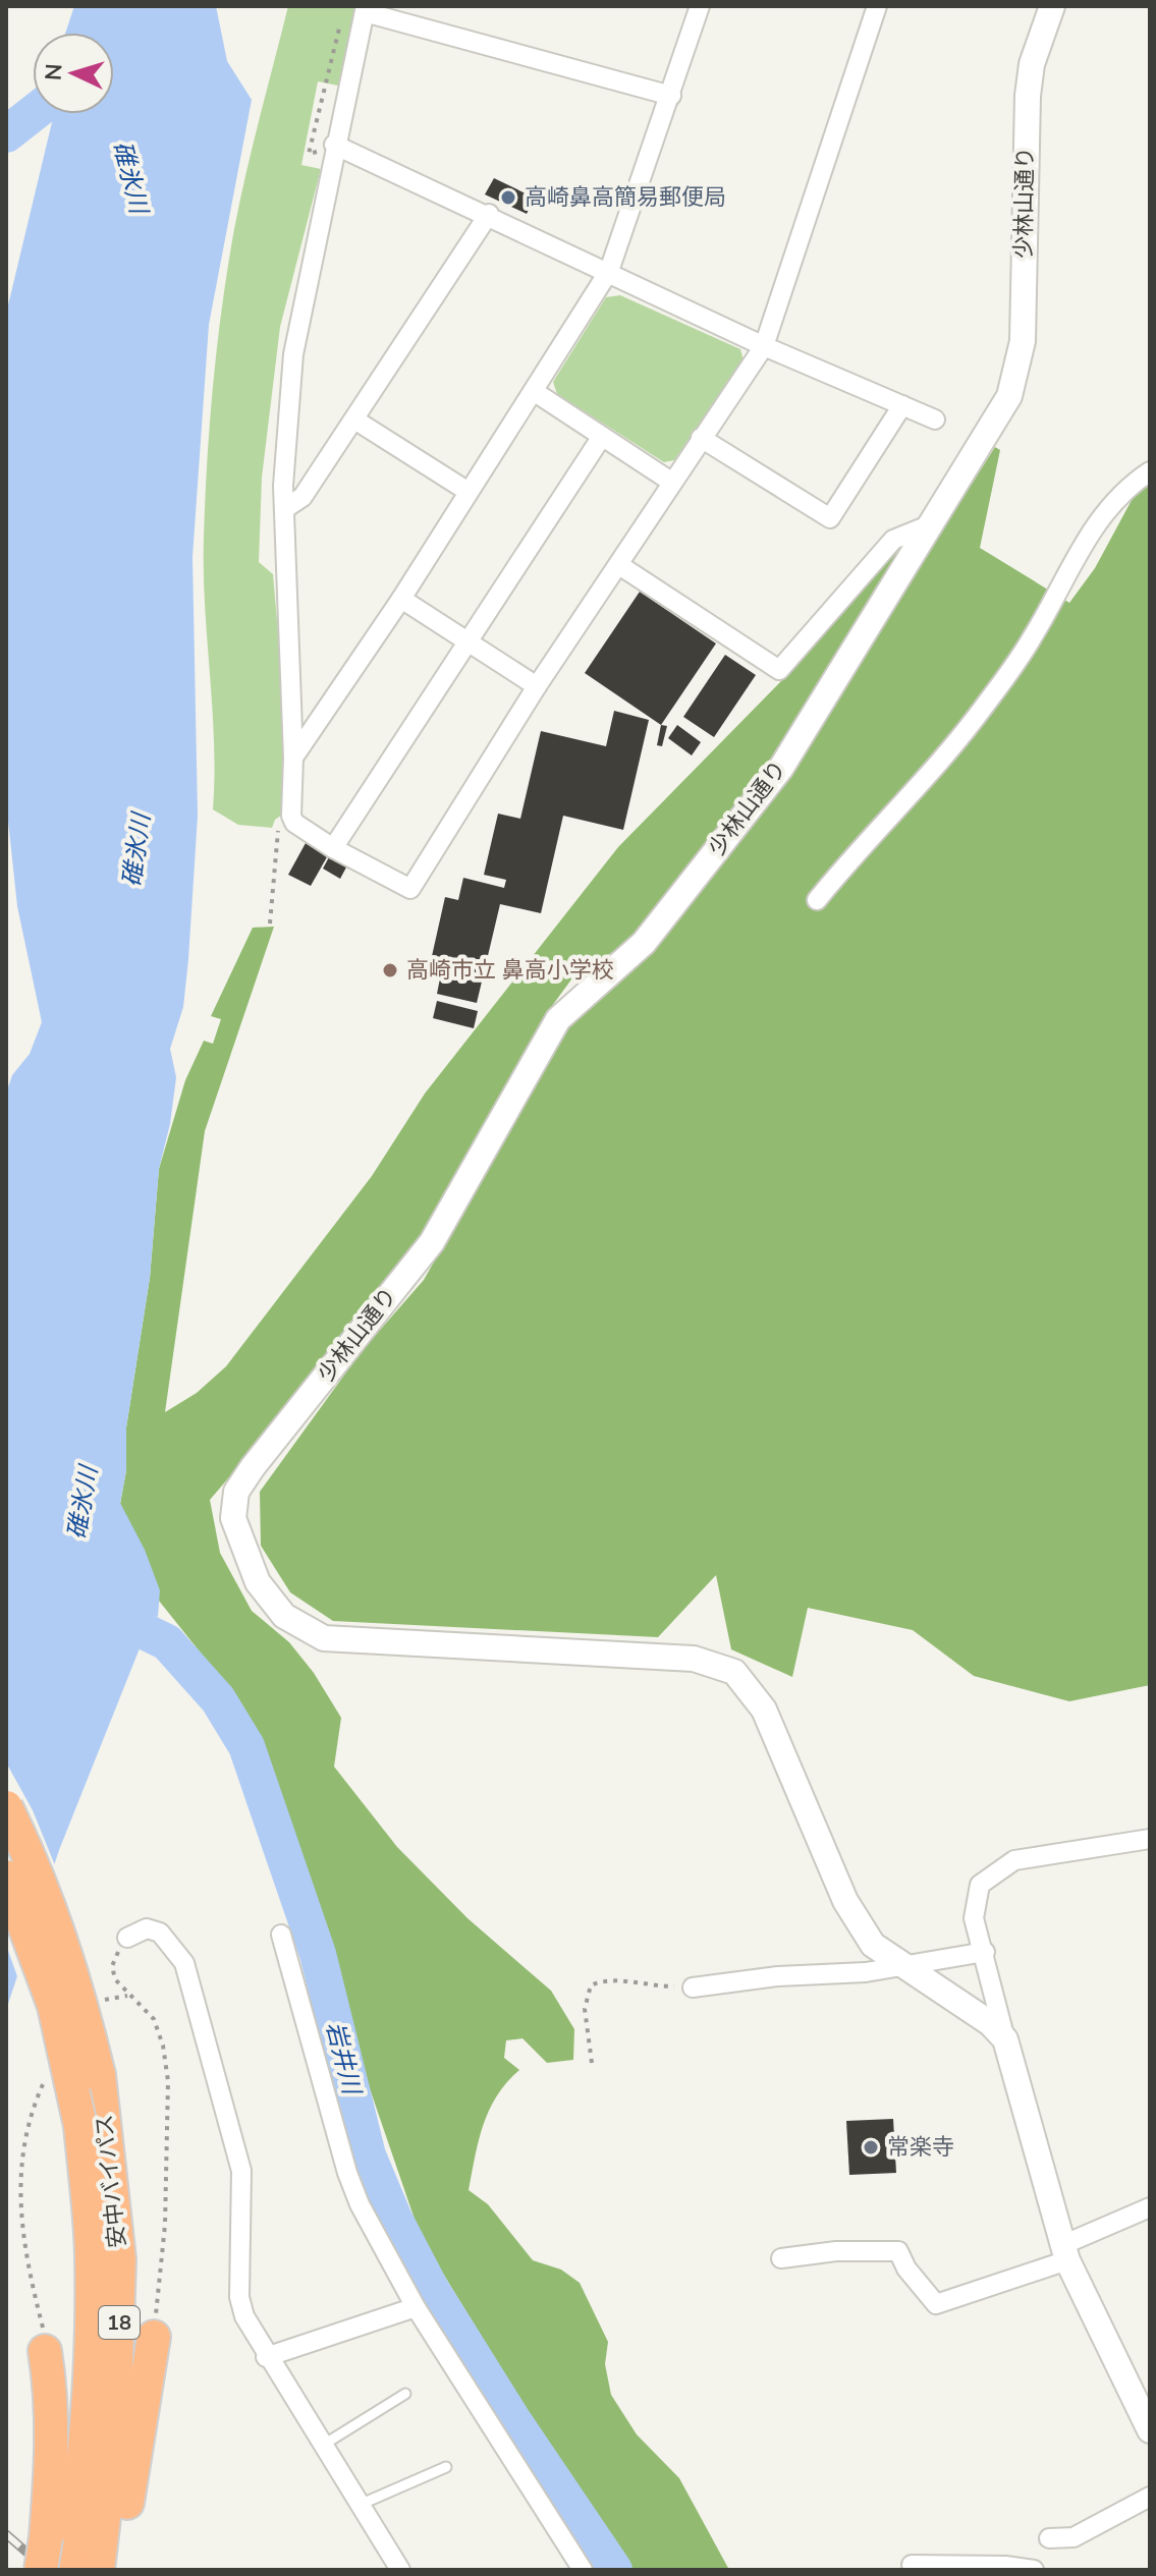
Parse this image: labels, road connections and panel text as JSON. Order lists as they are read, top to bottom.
{
  "streets": {
    "highway": ["安中バイパス", "18"],
    "street": ["少林山通り"]
  },
  "water": ["碓氷川", "岩井川"],
  "places": ["高崎鼻高簡易郵便局", "高崎市立 鼻高小学校", "常楽寺"],
  "north": "left"
}
